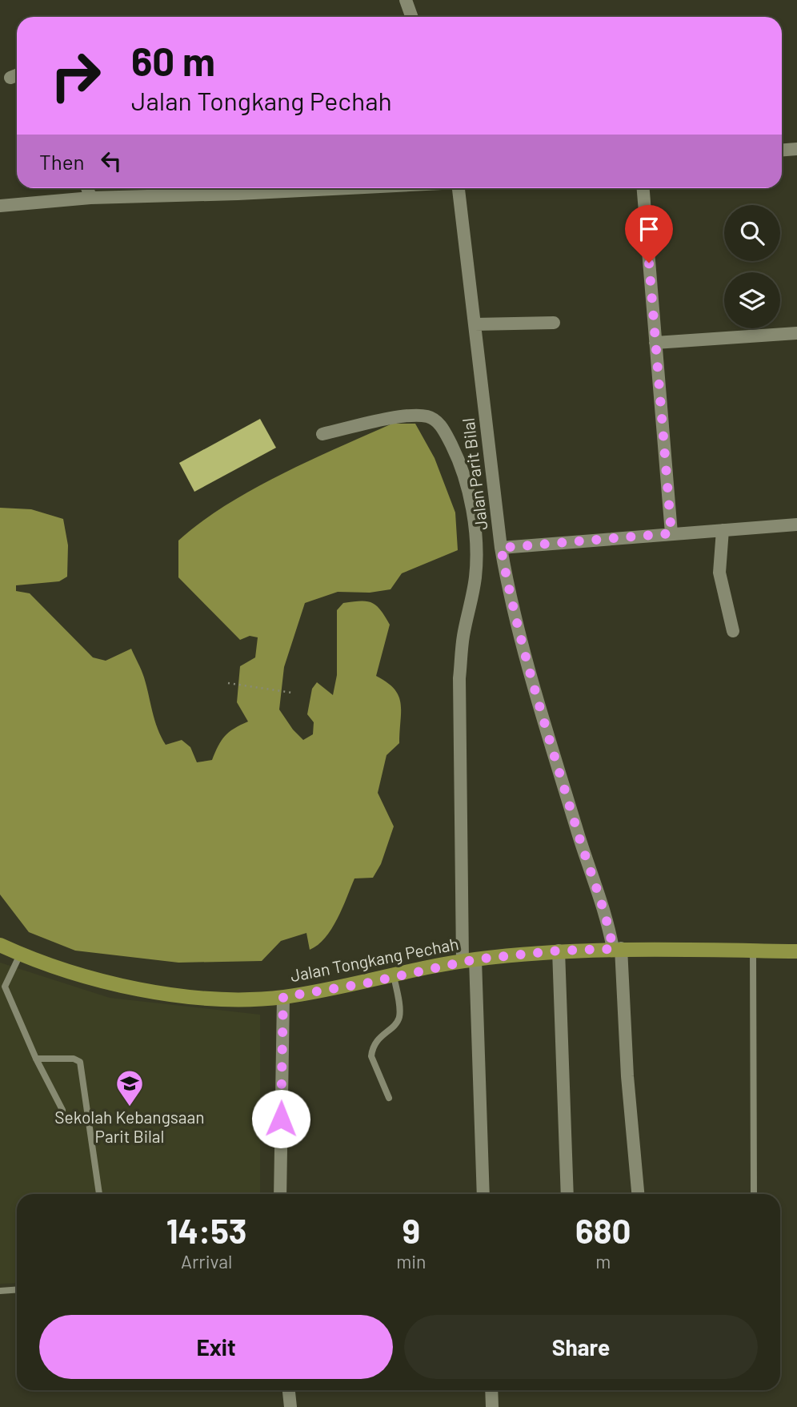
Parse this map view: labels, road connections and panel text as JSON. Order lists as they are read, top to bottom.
{
  "streets": {
    "main road": ["Jalan Tongkang Pechah"],
    "street": ["Jalan Parit Bilal"]
  },
  "crossings": [
    ["Jalan Parit Bilal", "Jalan Tongkang Pechah"]
  ],
  "places": {
    "school or university": ["Sekolah Kebangsaan Parit Bilal"]
  },
  "page": {
    "turn": ["60 m", "Jalan Tongkang Pechah"],
    "then": "Then",
    "eta": [
      "14:53",
      "Arrival",
      "9",
      "min",
      "680",
      "m"
    ],
    "buttons": ["Exit", "Share"]
  }
}
